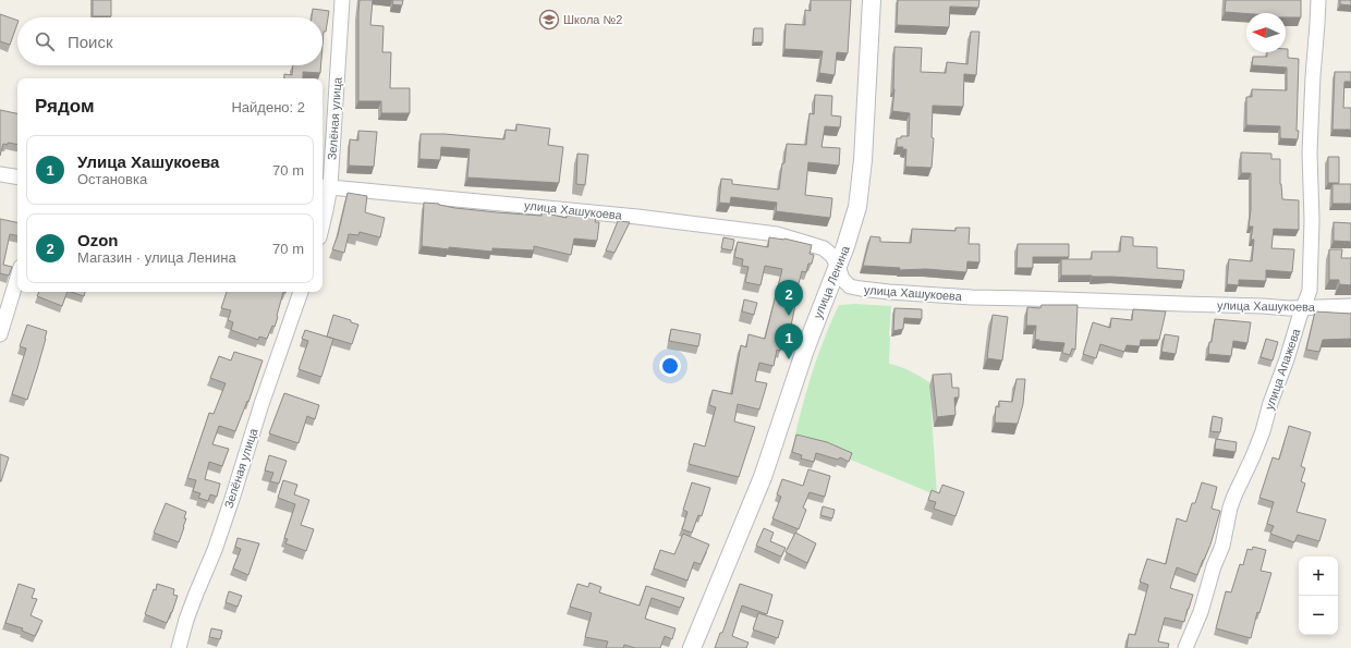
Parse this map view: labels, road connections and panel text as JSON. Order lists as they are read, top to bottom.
{
  "streets": {
    "street": [
      "Зелёная улица",
      "улица Хашукоева",
      "улица Ленина",
      "улица Апажева"
    ]
  },
  "crossings": [
    ["Зелёная улица", "улица Хашукоева"],
    ["улица Хашукоева", "улица Ленина"],
    ["улица Хашукоева", "улица Апажева"]
  ],
  "places": {
    "school or university": ["Школа №2"]
  },
  "north": "left",
  "page": {
    "search": "Поиск",
    "heading": ["Рядом", "Найдено: 2"],
    "list": [
      {
        "mark": "1",
        "name": "Улица Хашукоева",
        "note": "Остановка",
        "value": "70 m"
      },
      {
        "mark": "2",
        "name": "Ozon",
        "note": "Магазин · улица Ленина",
        "value": "70 m"
      }
    ],
    "pins": ["2", "1"],
    "map_buttons": ["+", "−"]
  }
}
